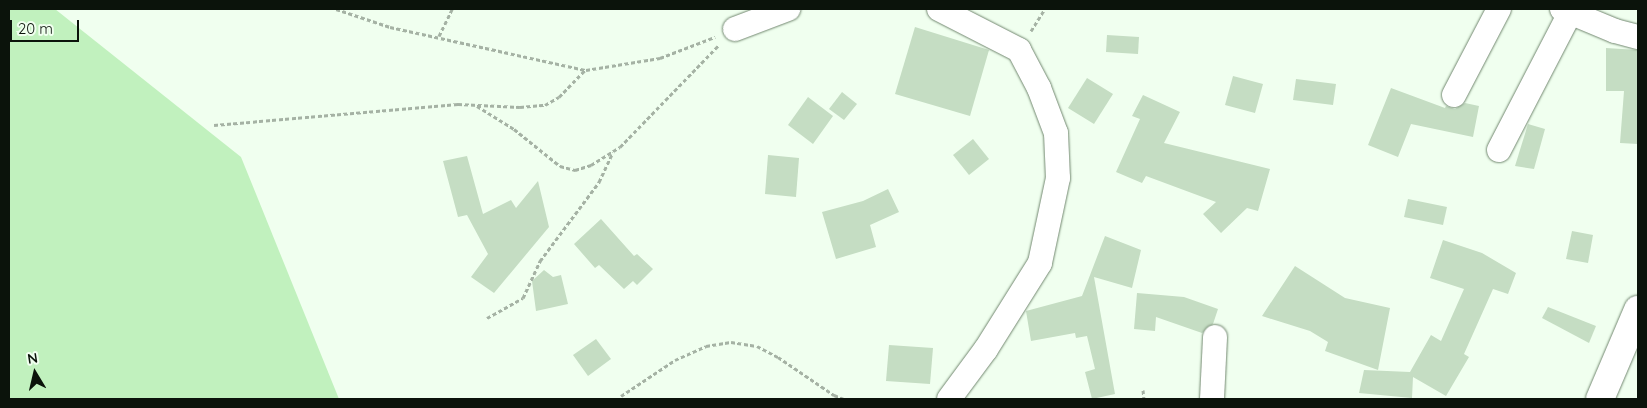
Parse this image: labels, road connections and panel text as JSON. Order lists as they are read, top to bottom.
{
  "scale_bar": "20 m",
  "north": "top"
}
